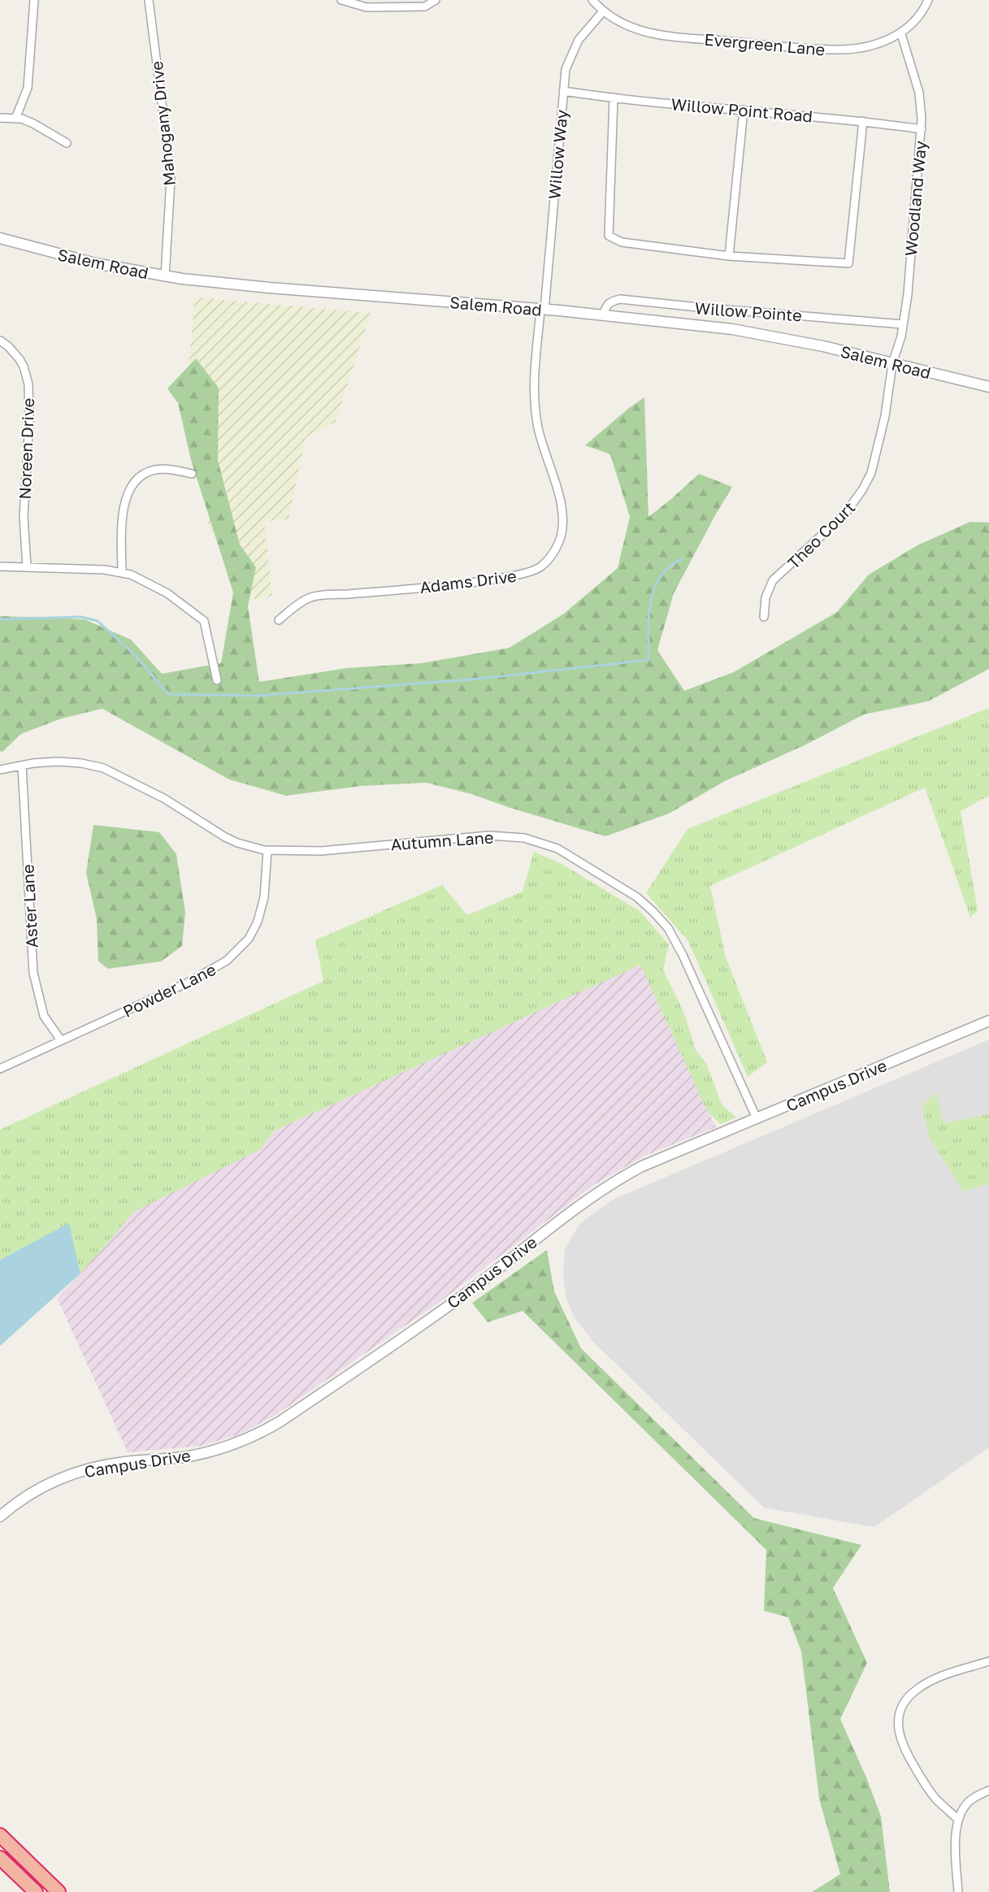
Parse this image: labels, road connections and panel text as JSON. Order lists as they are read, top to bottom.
{
  "streets": {
    "street": [
      "Evergreen Lane",
      "Willow Point Road",
      "Mahogany Drive",
      "Willow Way",
      "Woodland Way",
      "Salem Road",
      "Willow Pointe",
      "Noreen Drive",
      "Theo Court",
      "Adams Drive",
      "Autumn Lane",
      "Aster Lane",
      "Powder Lane",
      "Campus Drive"
    ]
  },
  "crossings": [
    ["Evergreen Lane", "Willow Way"],
    ["Evergreen Lane", "Woodland Way"],
    ["Willow Point Road", "Willow Way"],
    ["Willow Point Road", "Woodland Way"],
    ["Mahogany Drive", "Salem Road"],
    ["Willow Way", "Salem Road"],
    ["Willow Way", "Adams Drive"],
    ["Woodland Way", "Salem Road"],
    ["Woodland Way", "Willow Pointe"],
    ["Woodland Way", "Theo Court"],
    ["Salem Road", "Willow Pointe"],
    ["Salem Road", "Theo Court"],
    ["Salem Road", "Adams Drive"],
    ["Autumn Lane", "Aster Lane"],
    ["Autumn Lane", "Powder Lane"],
    ["Autumn Lane", "Campus Drive"],
    ["Aster Lane", "Powder Lane"]
  ]
}
